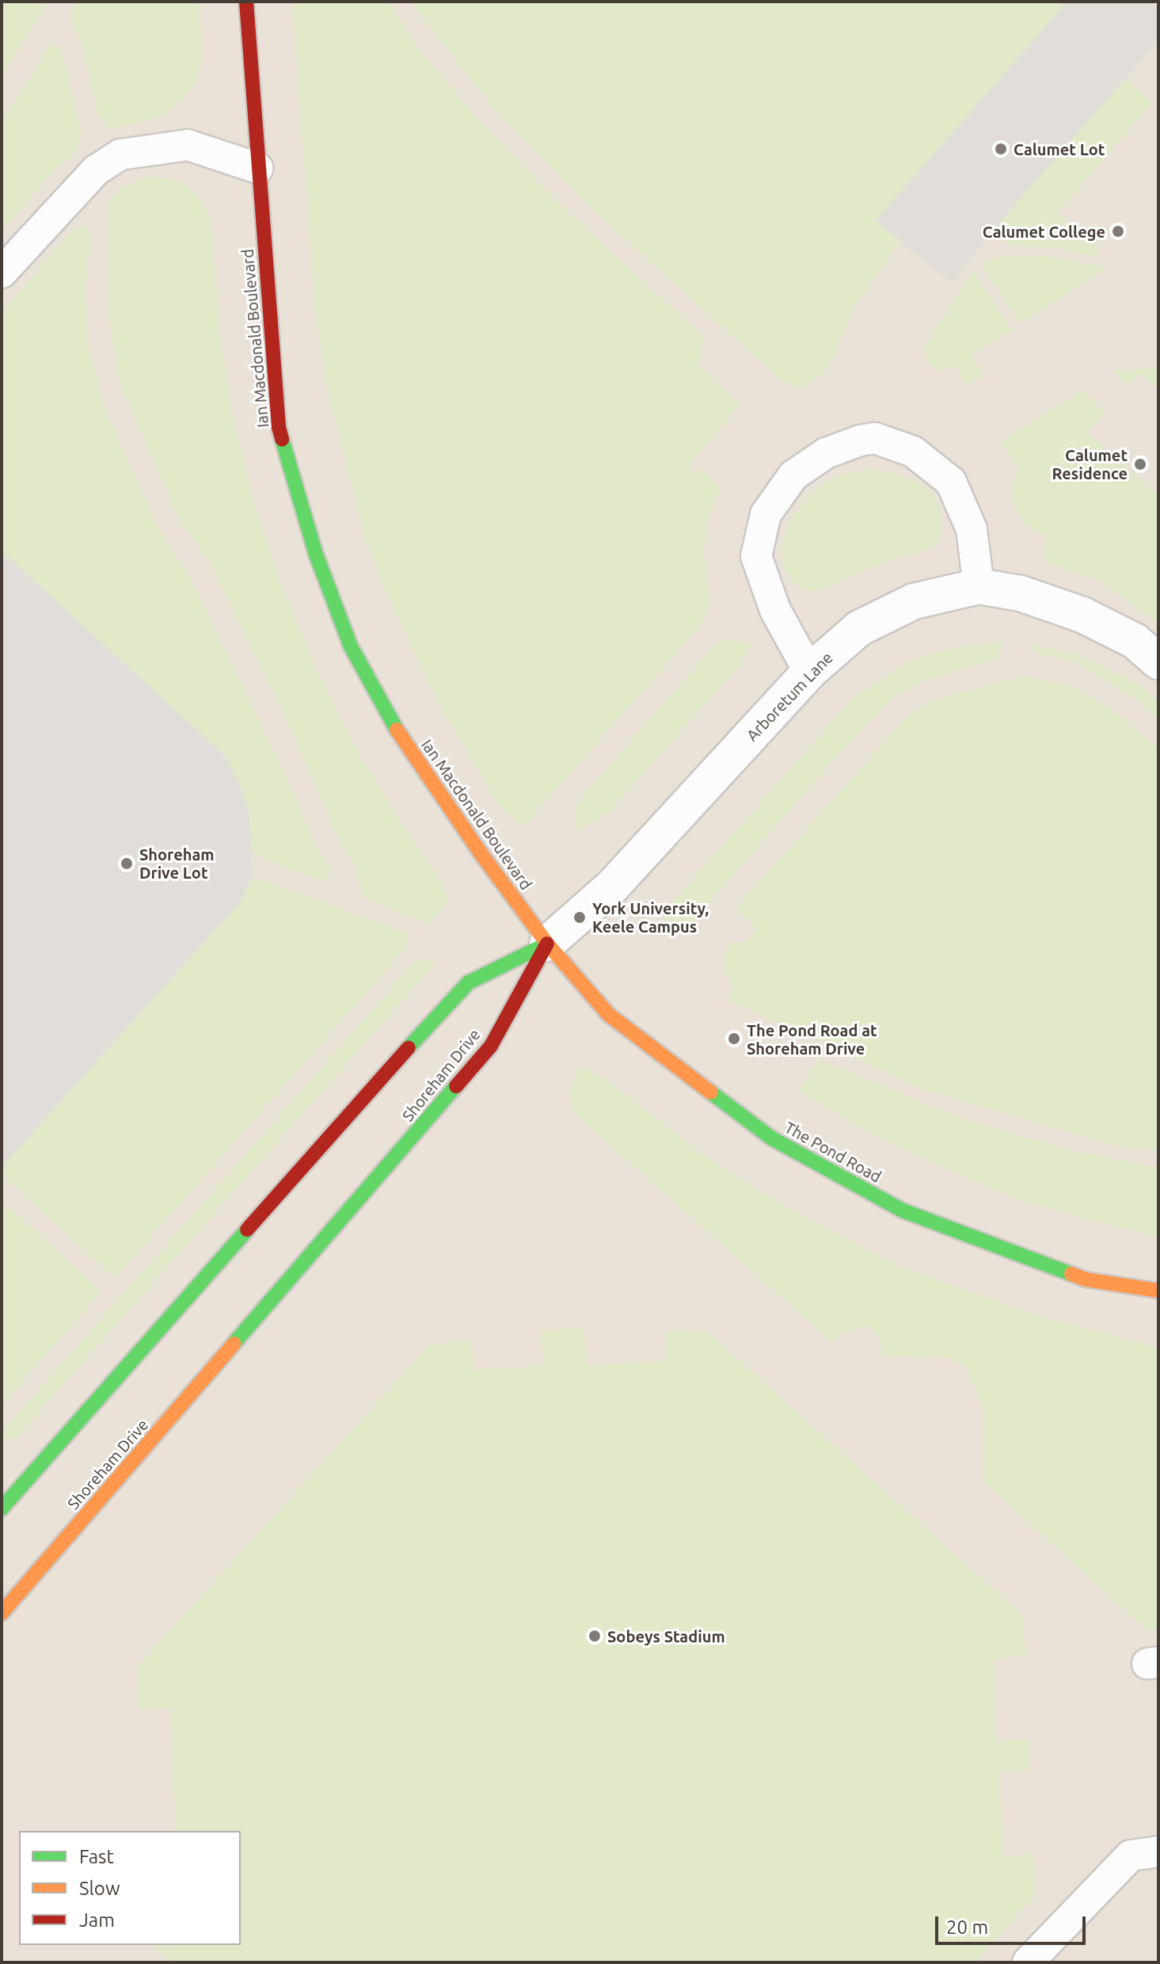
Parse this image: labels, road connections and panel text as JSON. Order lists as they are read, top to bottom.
{
  "streets": {
    "street": [
      "Ian Macdonald Boulevard",
      "Arboretum Lane",
      "Shoreham Drive",
      "The Pond Road"
    ]
  },
  "crossings": [
    ["Ian Macdonald Boulevard", "Arboretum Lane"],
    ["Ian Macdonald Boulevard", "Shoreham Drive"],
    ["Ian Macdonald Boulevard", "The Pond Road"],
    ["Arboretum Lane", "Shoreham Drive"],
    ["Arboretum Lane", "The Pond Road"],
    ["Shoreham Drive", "The Pond Road"]
  ],
  "places": [
    "Calumet Lot",
    "Calumet College",
    "Calumet Residence",
    "Shoreham Drive Lot",
    "York University, Keele Campus",
    "The Pond Road at Shoreham Drive",
    "Sobeys Stadium"
  ],
  "legend": ["Fast", "Slow", "Jam"],
  "scale_bar": "20 m"
}
